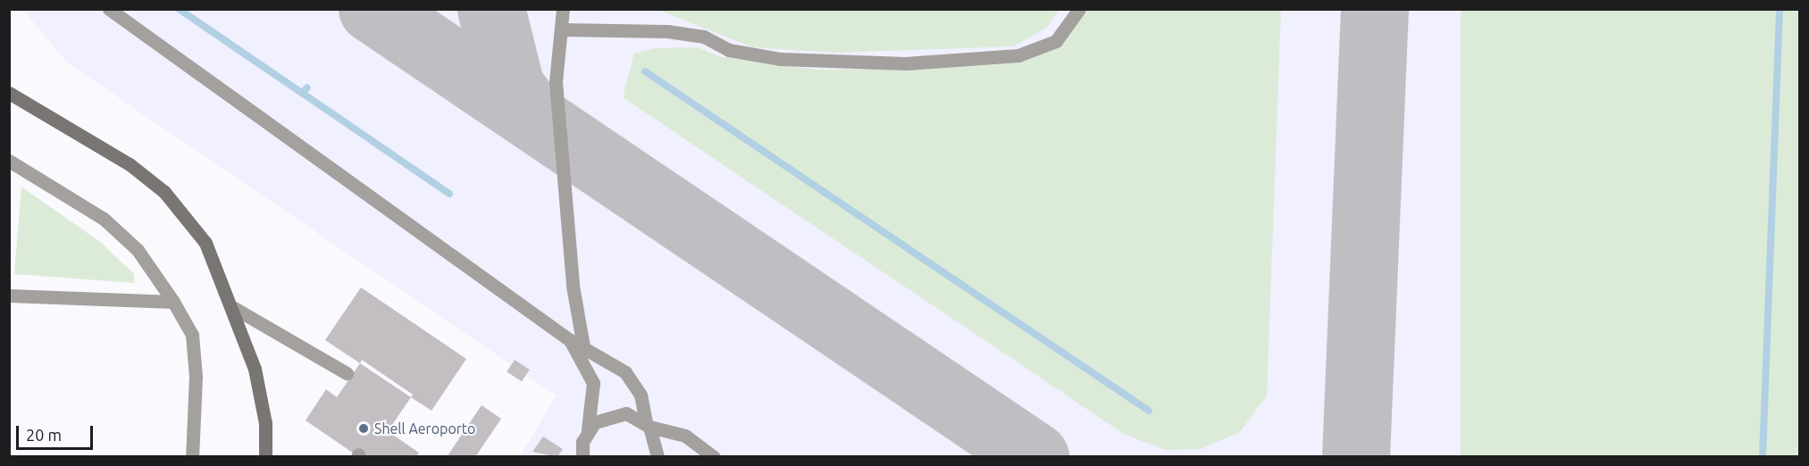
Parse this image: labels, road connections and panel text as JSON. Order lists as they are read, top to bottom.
{
  "places": ["Shell Aeroporto"],
  "scale_bar": "20 m"
}
